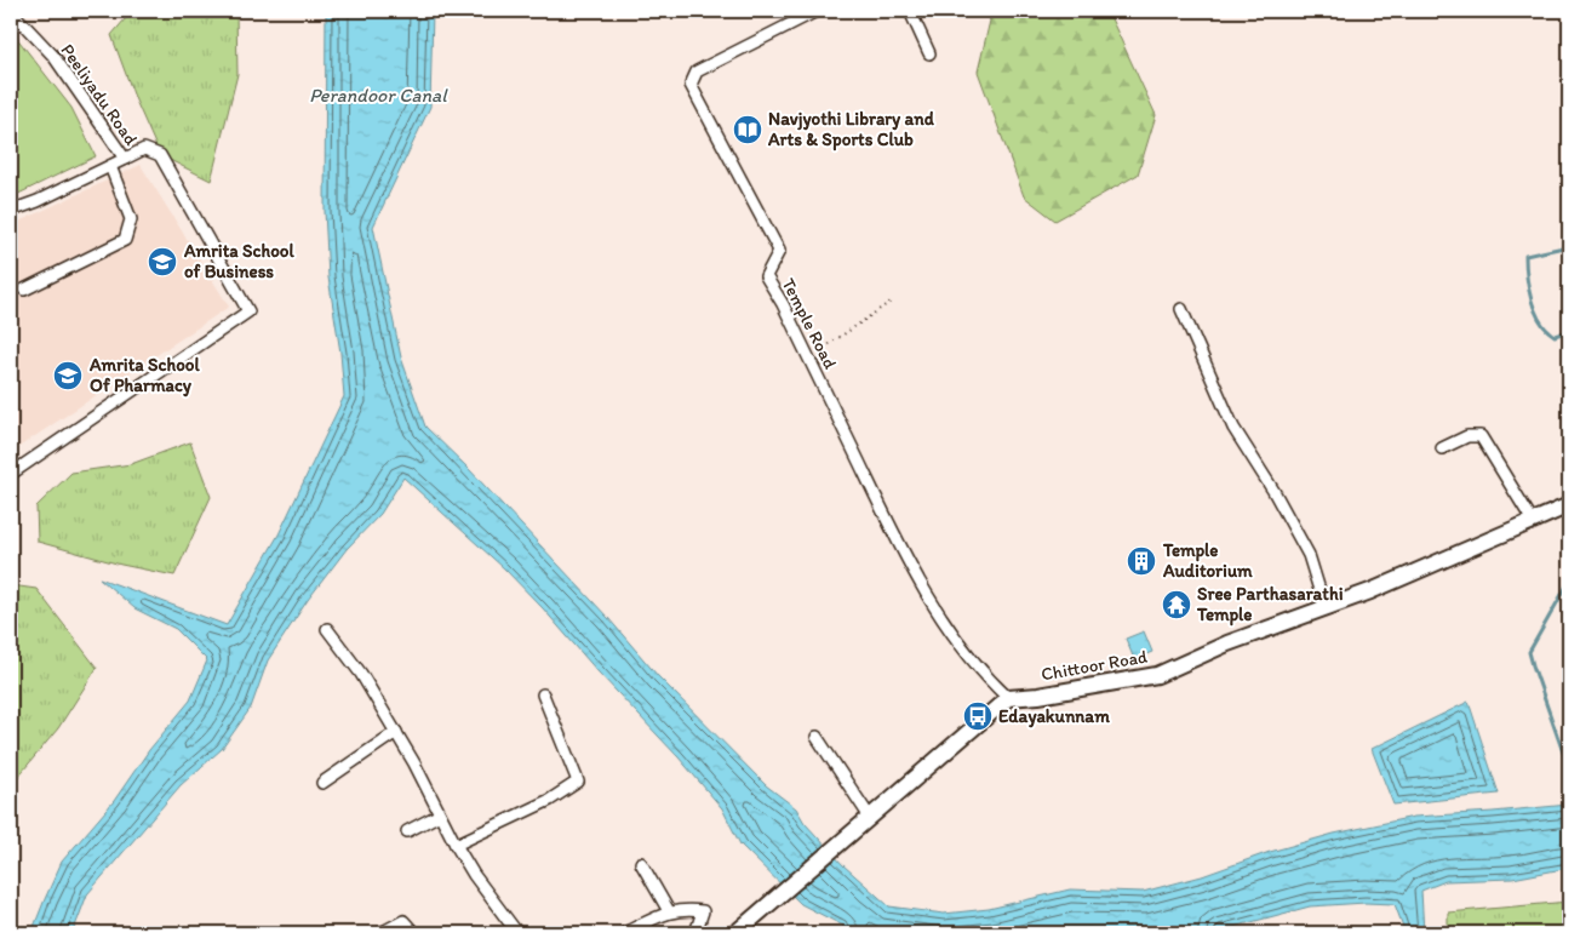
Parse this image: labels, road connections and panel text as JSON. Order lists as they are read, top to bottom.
{
  "streets": {
    "main road": ["Chittoor Road"],
    "street": ["Peeliyadu Road", "Temple Road"]
  },
  "crossings": [
    ["Temple Road", "Chittoor Road"]
  ],
  "water": ["Perandoor Canal"],
  "places": {
    "library": ["Navjyothi Library and Arts & Sports Club"],
    "school or university": ["Amrita School of Business", "Amrita School Of Pharmacy"],
    "building": ["Temple Auditorium"],
    "temple": ["Sree Parthasarathi Temple"],
    "bus stop": ["Edayakunnam"]
  }
}
